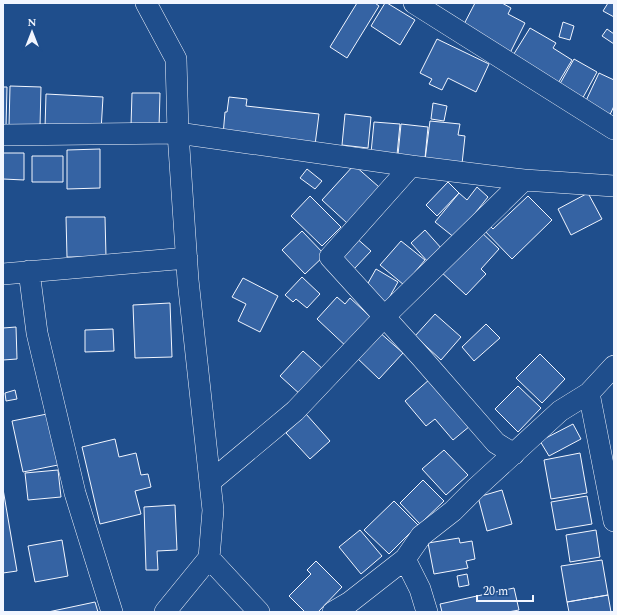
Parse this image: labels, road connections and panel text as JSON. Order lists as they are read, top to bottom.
{
  "scale_bar": "20 m",
  "north": "top"
}
